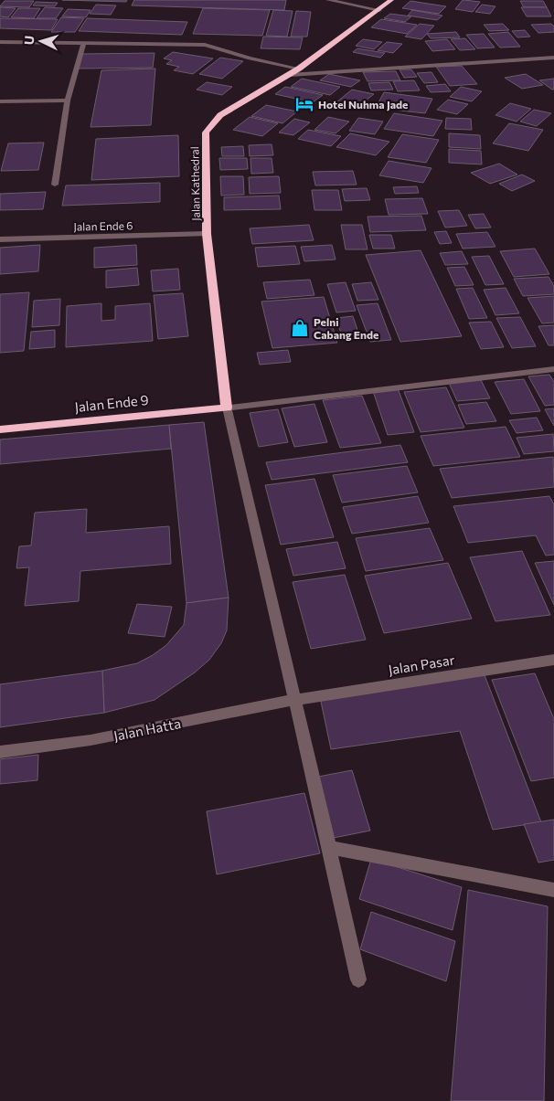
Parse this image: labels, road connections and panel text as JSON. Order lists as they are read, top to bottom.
{
  "streets": {
    "highway": ["Jalan Kathedral", "Jalan Ende 9"],
    "street": ["Jalan Ende 6", "Jalan Pasar", "Jalan Hatta"]
  },
  "crossings": [
    ["Jalan Kathedral", "Jalan Ende 6"],
    ["Jalan Kathedral", "Jalan Ende 9"],
    ["Jalan Pasar", "Jalan Hatta"]
  ],
  "places": {
    "hotel": ["Hotel Nuhma Jade"],
    "shop": ["Pelni Cabang Ende"]
  },
  "north": "left"
}
